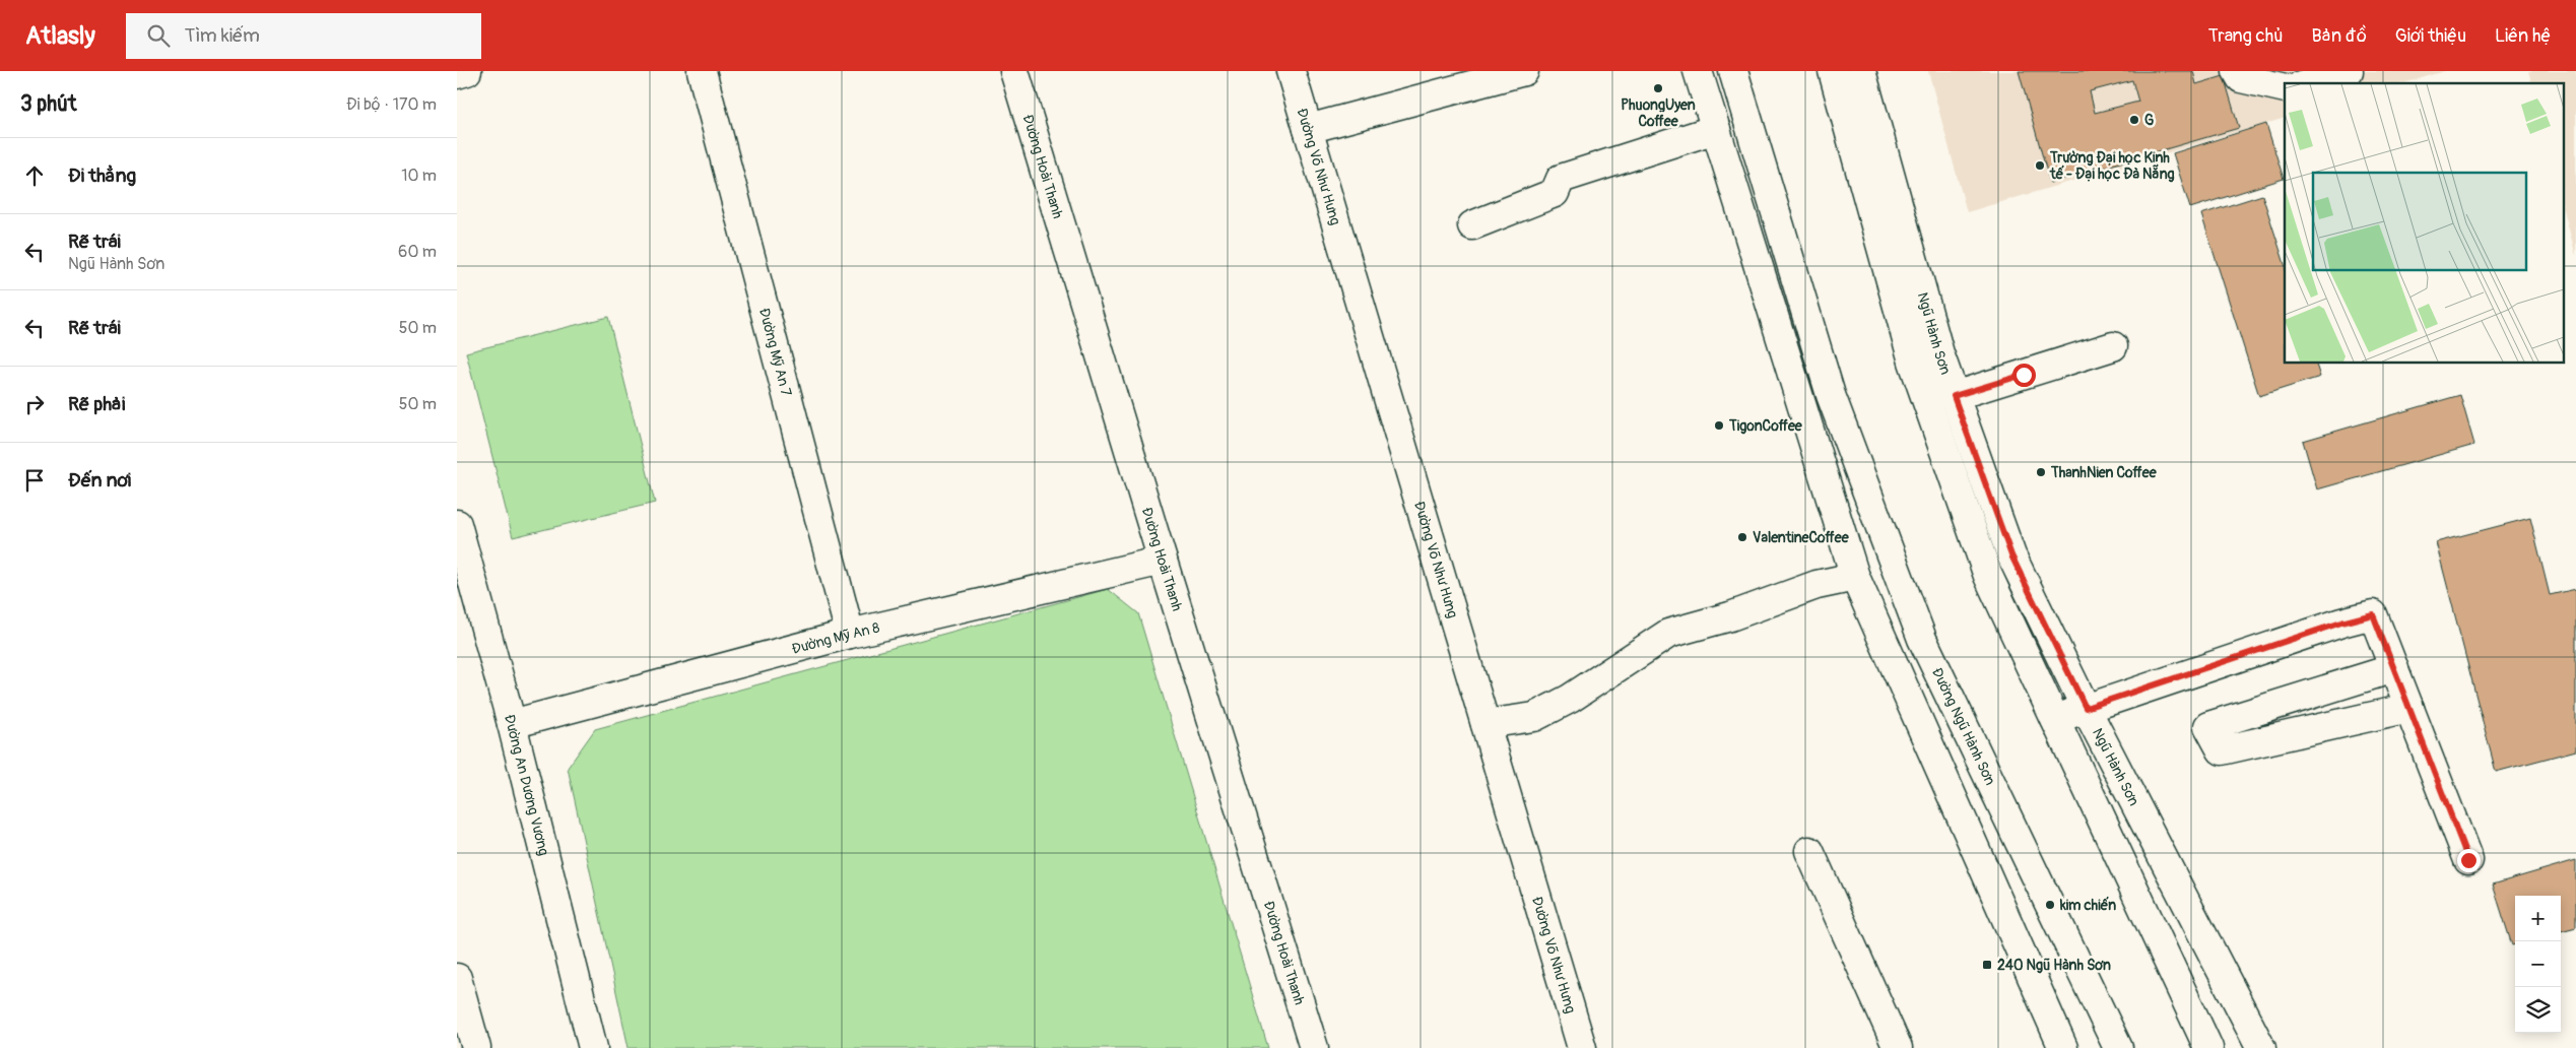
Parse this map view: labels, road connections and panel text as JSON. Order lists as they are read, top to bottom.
{
  "streets": {
    "main road": [
      "Đường Võ Như Hưng",
      "Đường Hoài Thanh",
      "Ngũ Hành Sơn",
      "Đường Mỹ An 7",
      "Đường Mỹ An 8",
      "Đường Ngũ Hành Sơn",
      "Đường An Dương Vương"
    ]
  },
  "crossings": [
    ["Đường Hoài Thanh", "Đường Mỹ An 8"],
    ["Đường Mỹ An 7", "Đường Mỹ An 8"],
    ["Đường Mỹ An 8", "Đường An Dương Vương"]
  ],
  "places": {
    "other": [
      "PhuongUyen Coffee",
      "G",
      "Trường Đại học Kinh tế - Đại học Đà Nẵng",
      "TigonCoffee",
      "ThanhNien Coffee",
      "ValentineCoffee",
      "kim chiến"
    ],
    "transit": ["240 Ngũ Hành Sơn"]
  },
  "page": {
    "header": "Atlasly",
    "search": "Tìm kiếm",
    "nav": [
      "Trang chủ",
      "Bản đồ",
      "Giới thiệu",
      "Liên hệ"
    ],
    "heading": ["3 phút", "Đi bộ · 170 m"],
    "list": [
      ["Đi thẳng", "10 m"],
      ["Rẽ trái", "Ngũ Hành Sơn", "60 m"],
      ["Rẽ trái", "50 m"],
      ["Rẽ phải", "50 m"],
      "Đến nơi"
    ],
    "map_buttons": ["+", "−"]
  }
}
